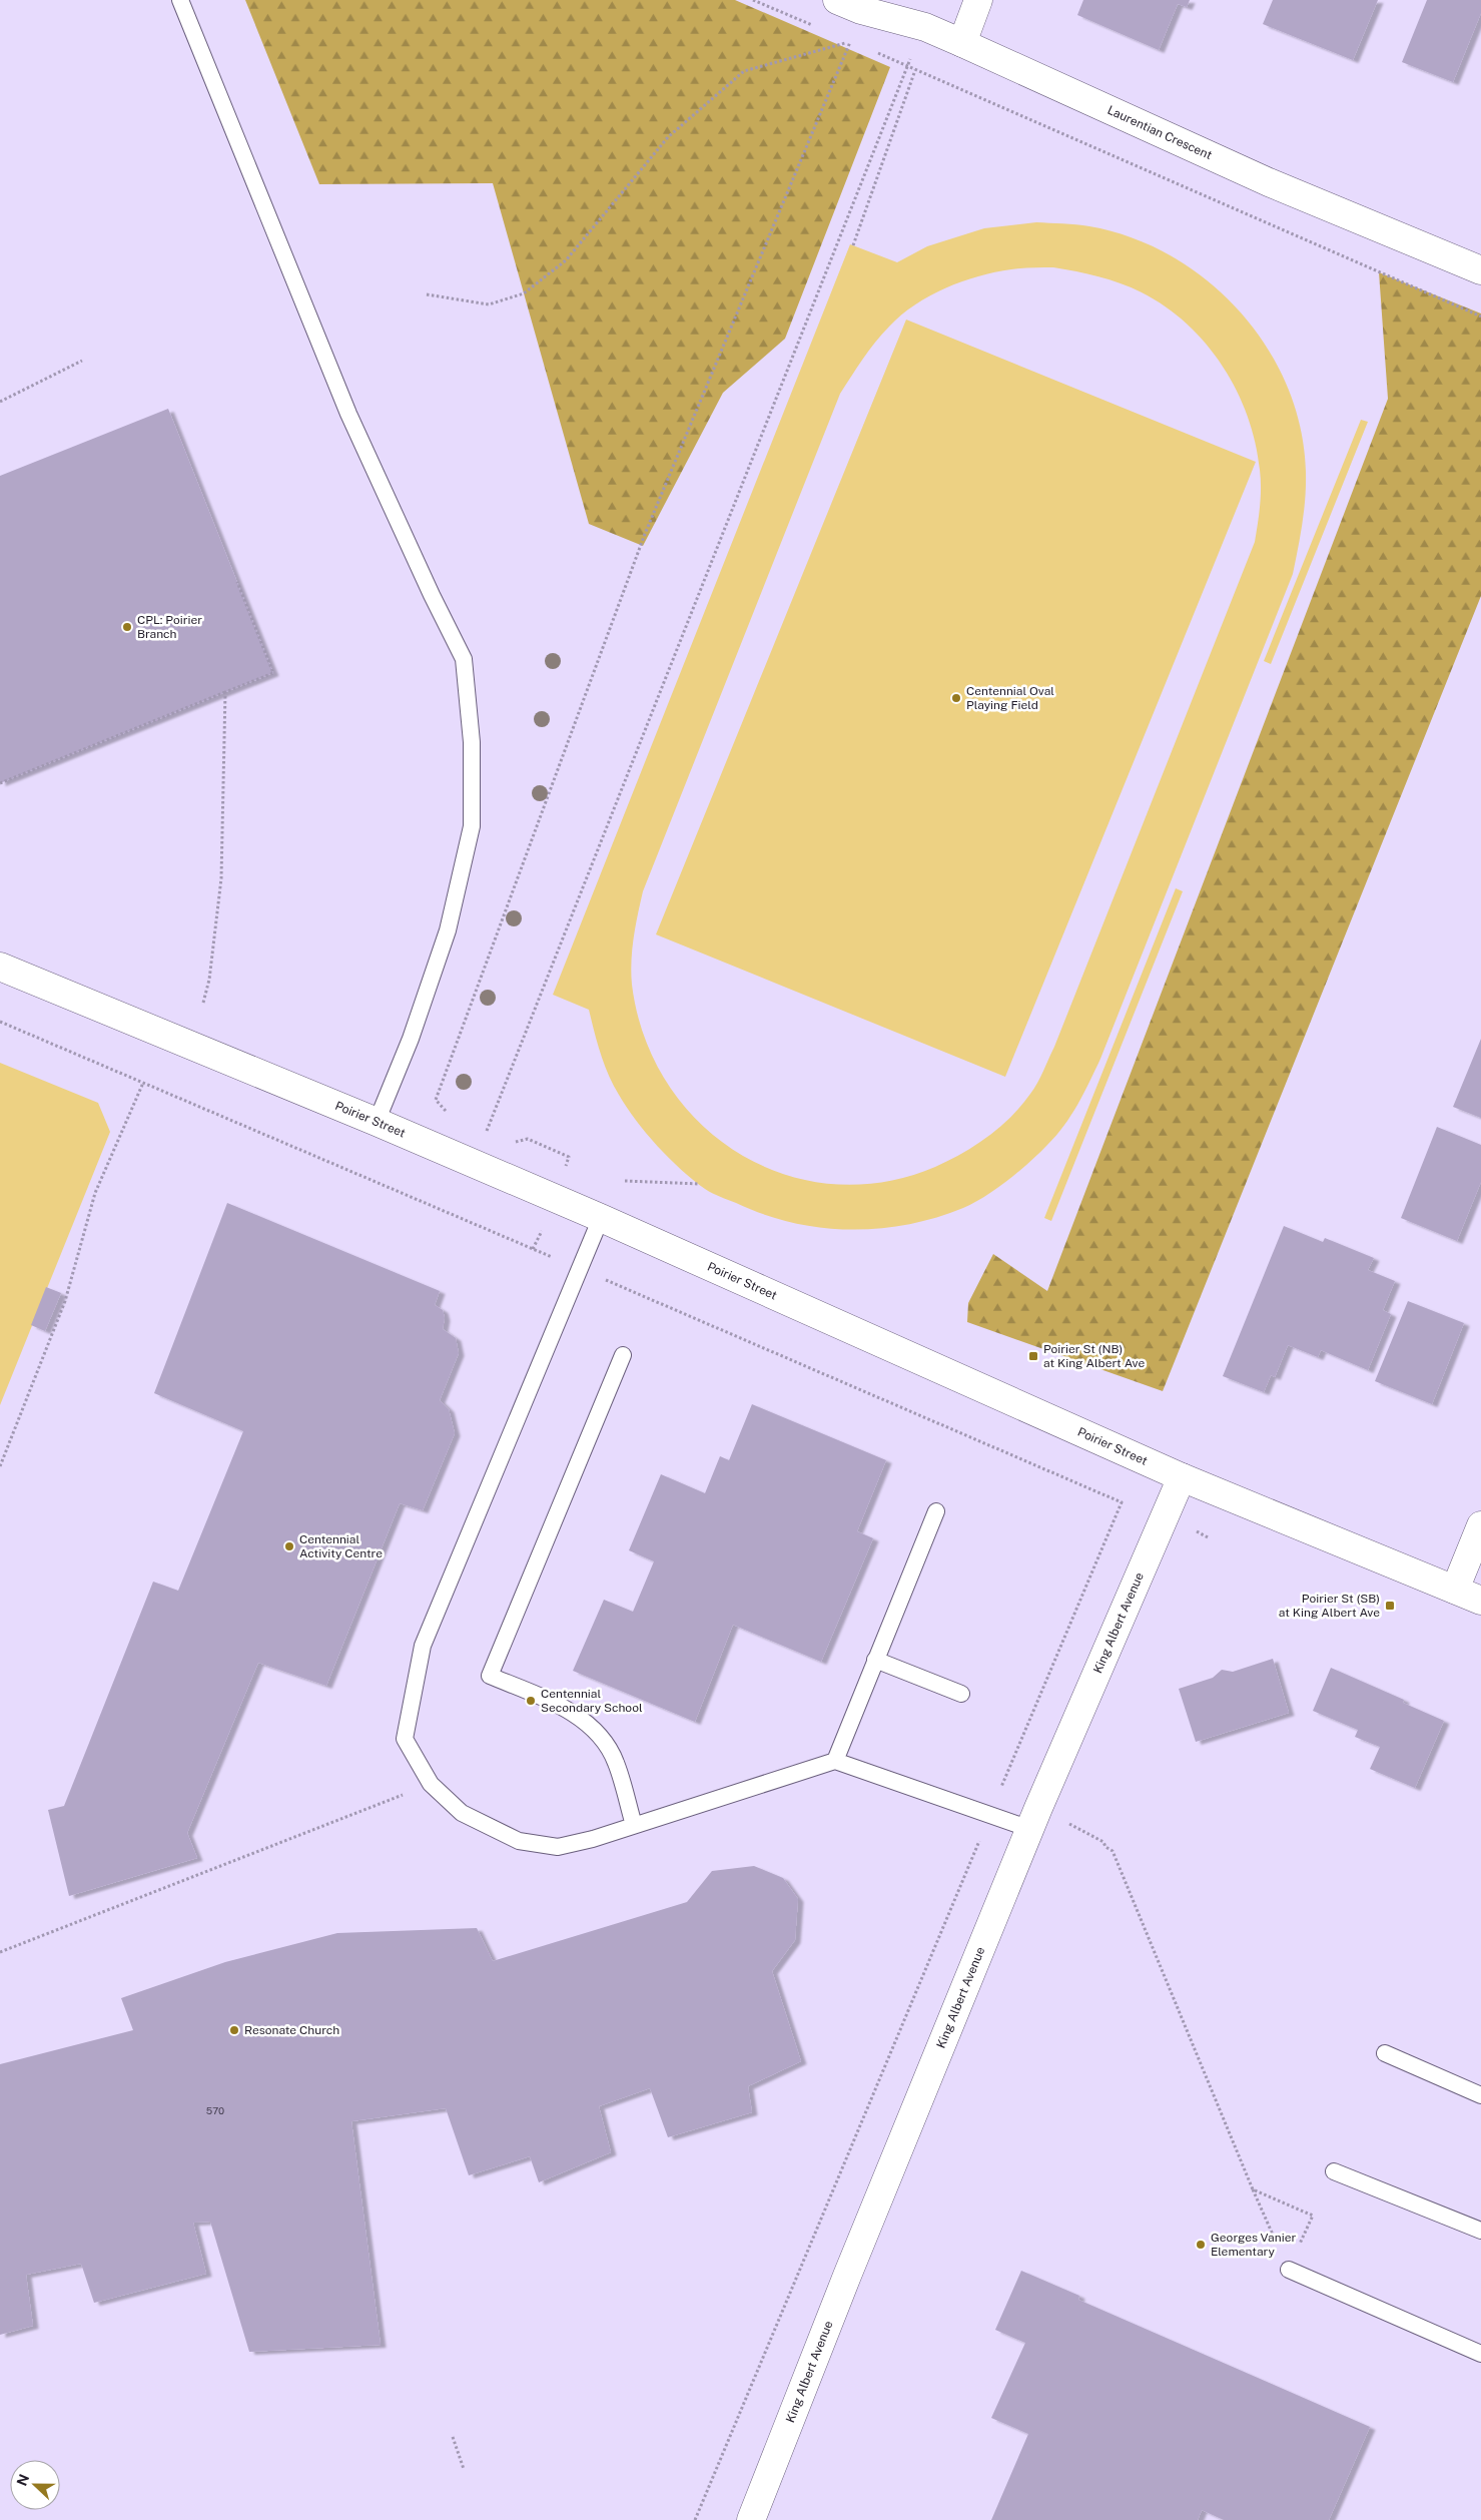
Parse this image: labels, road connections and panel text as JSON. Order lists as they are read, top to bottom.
{
  "streets": {
    "street": ["Laurentian Crescent", "Poirier Street", "King Albert Avenue"]
  },
  "crossings": [
    ["Poirier Street", "King Albert Avenue"]
  ],
  "places": {
    "other": [
      "CPL: Poirier Branch",
      "Centennial Oval Playing Field",
      "Centennial Activity Centre",
      "Centennial Secondary School",
      "Resonate Church",
      "Georges Vanier Elementary"
    ],
    "transit": ["Poirier St (NB) at King Albert Ave", "Poirier St (SB) at King Albert Ave"]
  },
  "house_numbers": ["570"],
  "north": "left"
}
